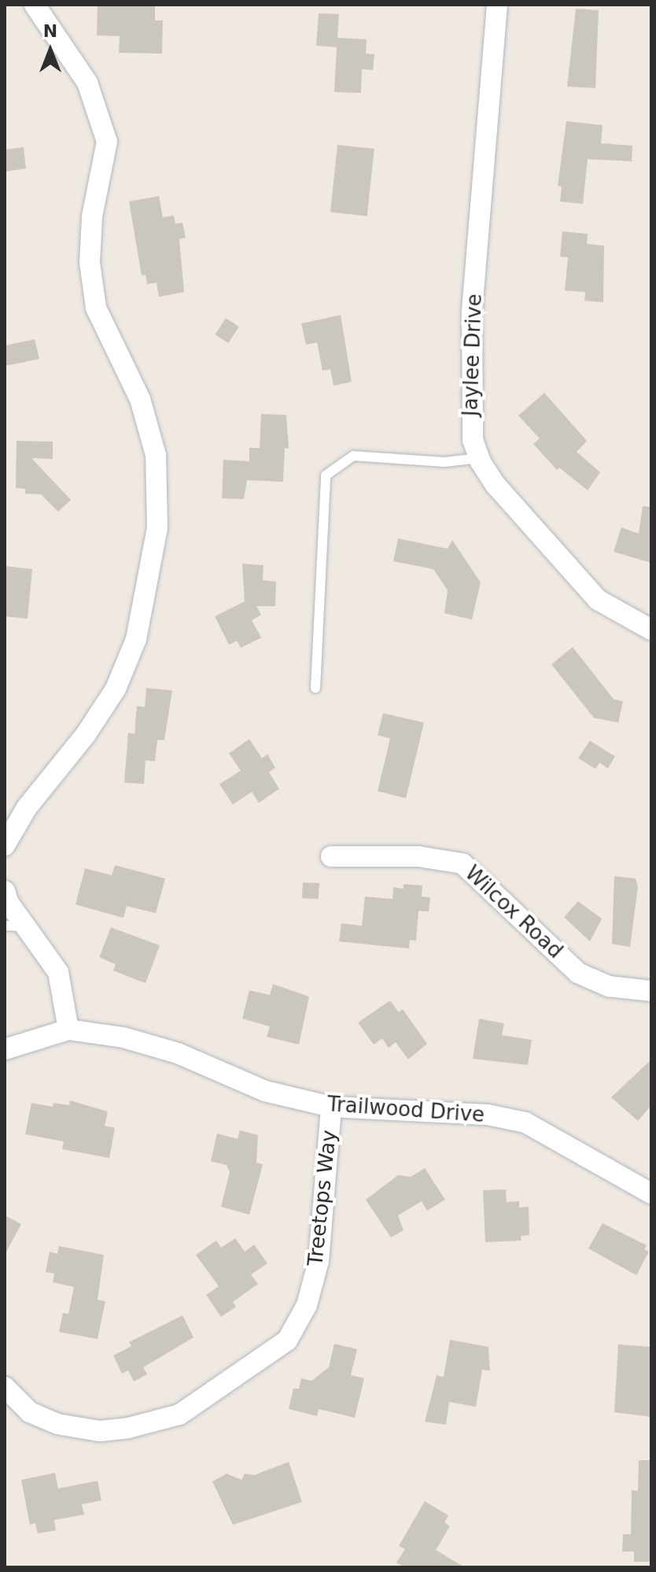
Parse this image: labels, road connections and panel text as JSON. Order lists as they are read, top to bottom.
{
  "streets": {
    "street": [
      "Jaylee Drive",
      "Wilcox Road",
      "Trailwood Drive",
      "Treetops Way"
    ]
  },
  "crossings": [
    ["Trailwood Drive", "Treetops Way"]
  ],
  "north": "top"
}
